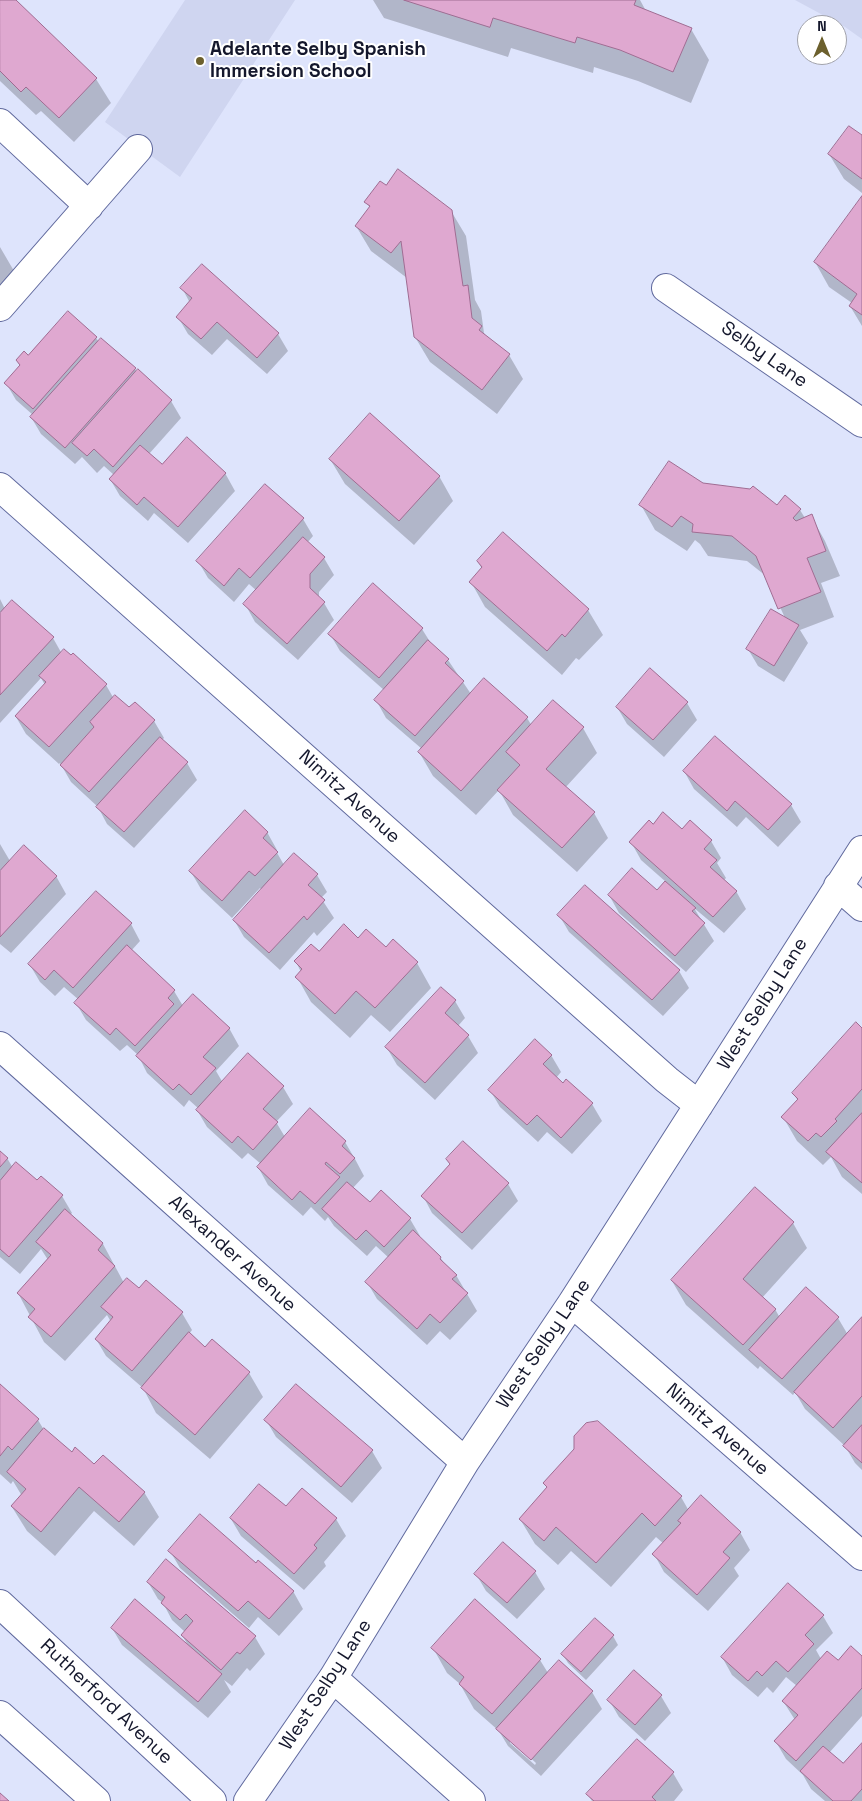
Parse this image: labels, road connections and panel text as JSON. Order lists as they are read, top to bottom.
{
  "streets": {
    "street": [
      "Selby Lane",
      "Nimitz Avenue",
      "West Selby Lane",
      "Alexander Avenue",
      "Rutherford Avenue"
    ]
  },
  "crossings": [
    ["Nimitz Avenue", "West Selby Lane"],
    ["West Selby Lane", "Alexander Avenue"]
  ],
  "places": ["Adelante Selby Spanish Immersion School"],
  "north": "top"
}
